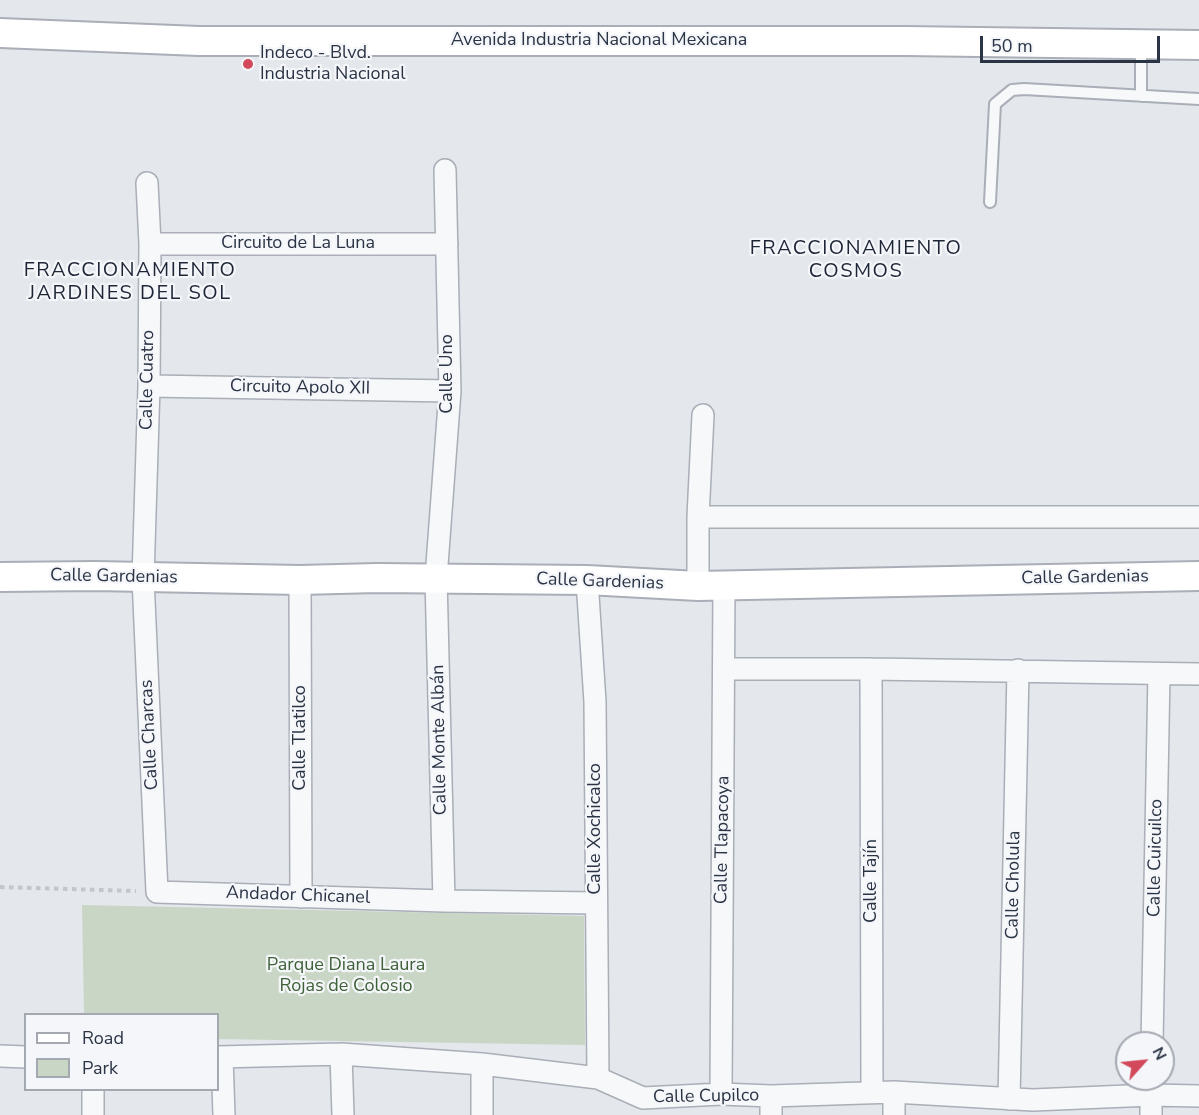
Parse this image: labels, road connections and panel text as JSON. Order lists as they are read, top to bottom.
{
  "streets": {
    "street": [
      "Avenida Industria Nacional Mexicana",
      "Circuito de La Luna",
      "Calle Uno",
      "Calle Cuatro",
      "Circuito Apolo XII",
      "Calle Gardenias",
      "Calle Charcas",
      "Calle Tlatilco",
      "Calle Monte Albán",
      "Calle Xochicalco",
      "Calle Tlapacoya",
      "Calle Cuicuilco",
      "Calle Tajín",
      "Calle Cholula",
      "Andador Chicanel",
      "Calle Cupilco"
    ]
  },
  "crossings": [
    ["Circuito de La Luna", "Calle Uno"],
    ["Circuito de La Luna", "Calle Cuatro"],
    ["Calle Uno", "Circuito Apolo XII"],
    ["Calle Uno", "Calle Gardenias"],
    ["Calle Uno", "Calle Monte Albán"],
    ["Calle Cuatro", "Circuito Apolo XII"],
    ["Calle Cuatro", "Calle Gardenias"],
    ["Calle Cuatro", "Calle Charcas"],
    ["Calle Gardenias", "Calle Charcas"],
    ["Calle Gardenias", "Calle Tlatilco"],
    ["Calle Gardenias", "Calle Monte Albán"],
    ["Calle Gardenias", "Calle Xochicalco"],
    ["Calle Gardenias", "Calle Tlapacoya"],
    ["Calle Charcas", "Andador Chicanel"],
    ["Calle Tlatilco", "Andador Chicanel"],
    ["Calle Monte Albán", "Andador Chicanel"],
    ["Calle Xochicalco", "Andador Chicanel"],
    ["Calle Xochicalco", "Calle Cupilco"],
    ["Calle Tlapacoya", "Calle Cupilco"],
    ["Calle Tajín", "Calle Cupilco"],
    ["Calle Cholula", "Calle Cupilco"]
  ],
  "districts": ["FRACCIONAMIENTO COSMOS", "FRACCIONAMIENTO JARDINES DEL SOL"],
  "parks": ["Parque Diana Laura Rojas de Colosio"],
  "places": ["Indeco - Blvd. Industria Nacional"],
  "legend": ["Road", "Park"],
  "scale_bar": "50 m",
  "north": "top right"
}
